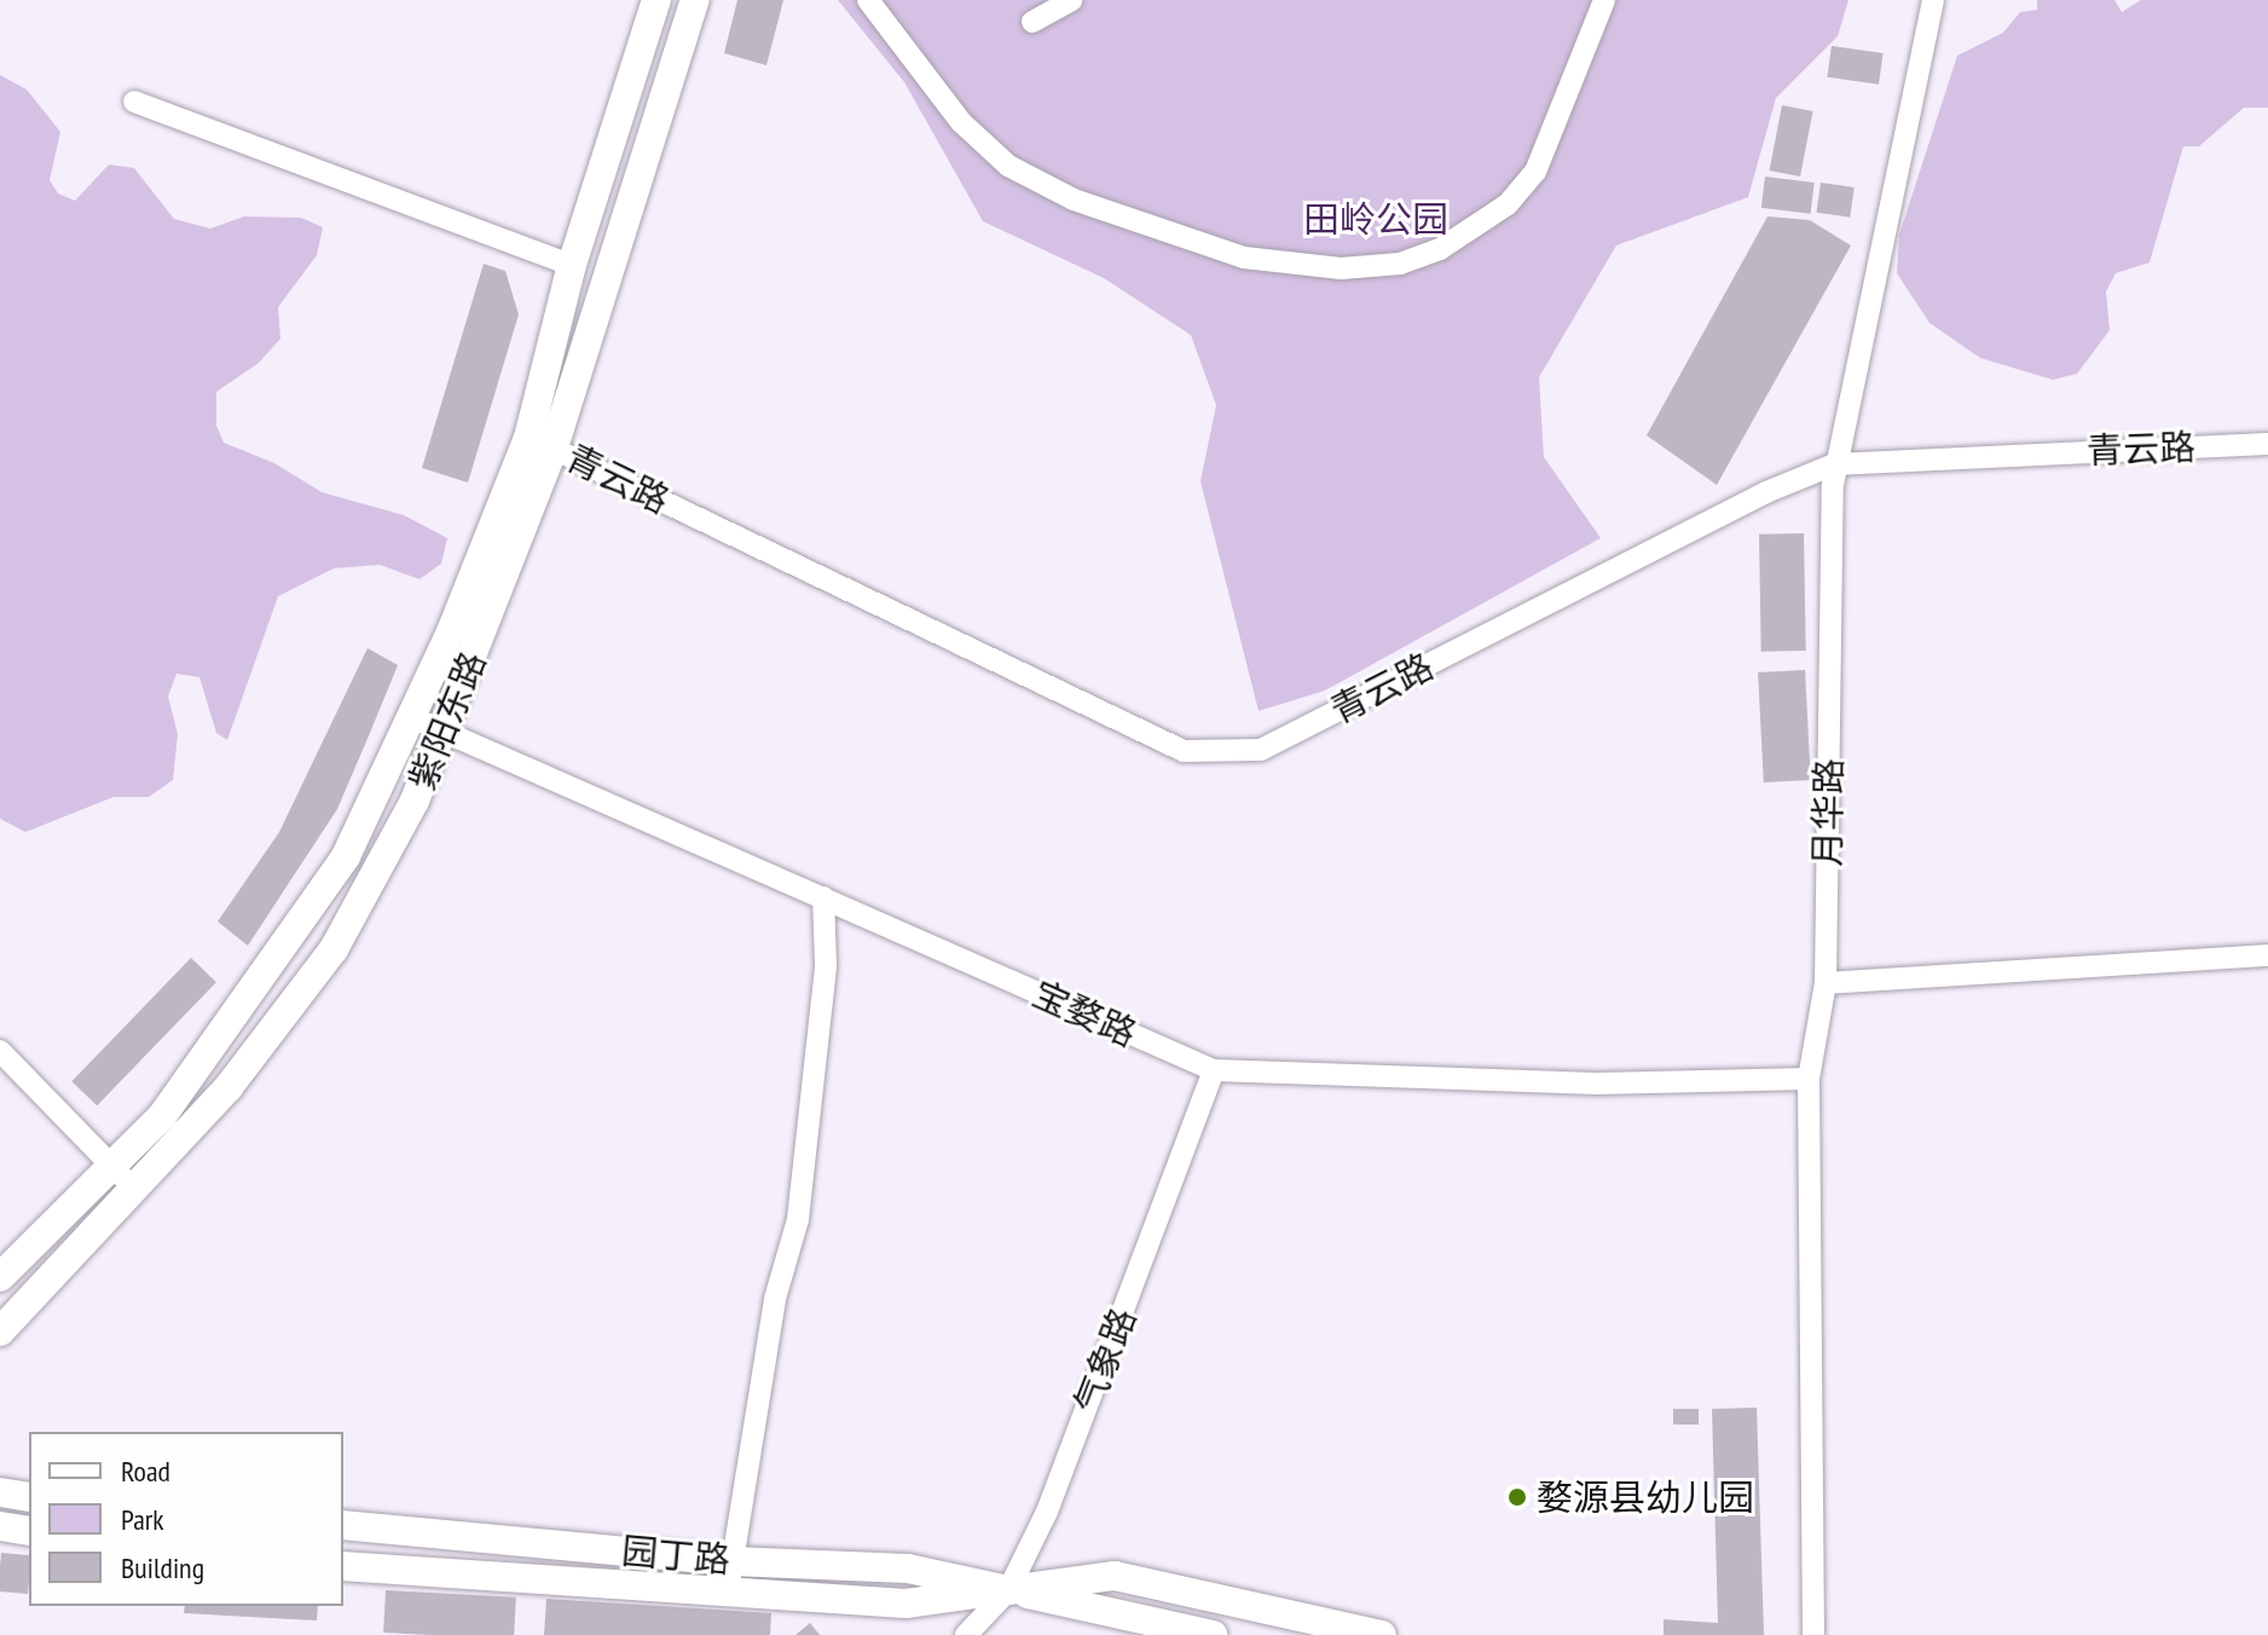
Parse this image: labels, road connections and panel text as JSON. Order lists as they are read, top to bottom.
{
  "streets": {
    "main road": ["紫阳东路", "园丁路"],
    "street": [
      "青云路",
      "月华路",
      "宝婺路",
      "气象路"
    ]
  },
  "crossings": [
    ["青云路", "紫阳东路"],
    ["青云路", "月华路"],
    ["紫阳东路", "宝婺路"],
    ["月华路", "宝婺路"],
    ["宝婺路", "气象路"],
    ["气象路", "园丁路"]
  ],
  "parks": ["田岭公园"],
  "places": ["婺源县幼儿园"],
  "legend": ["Road", "Park", "Building"]
}
